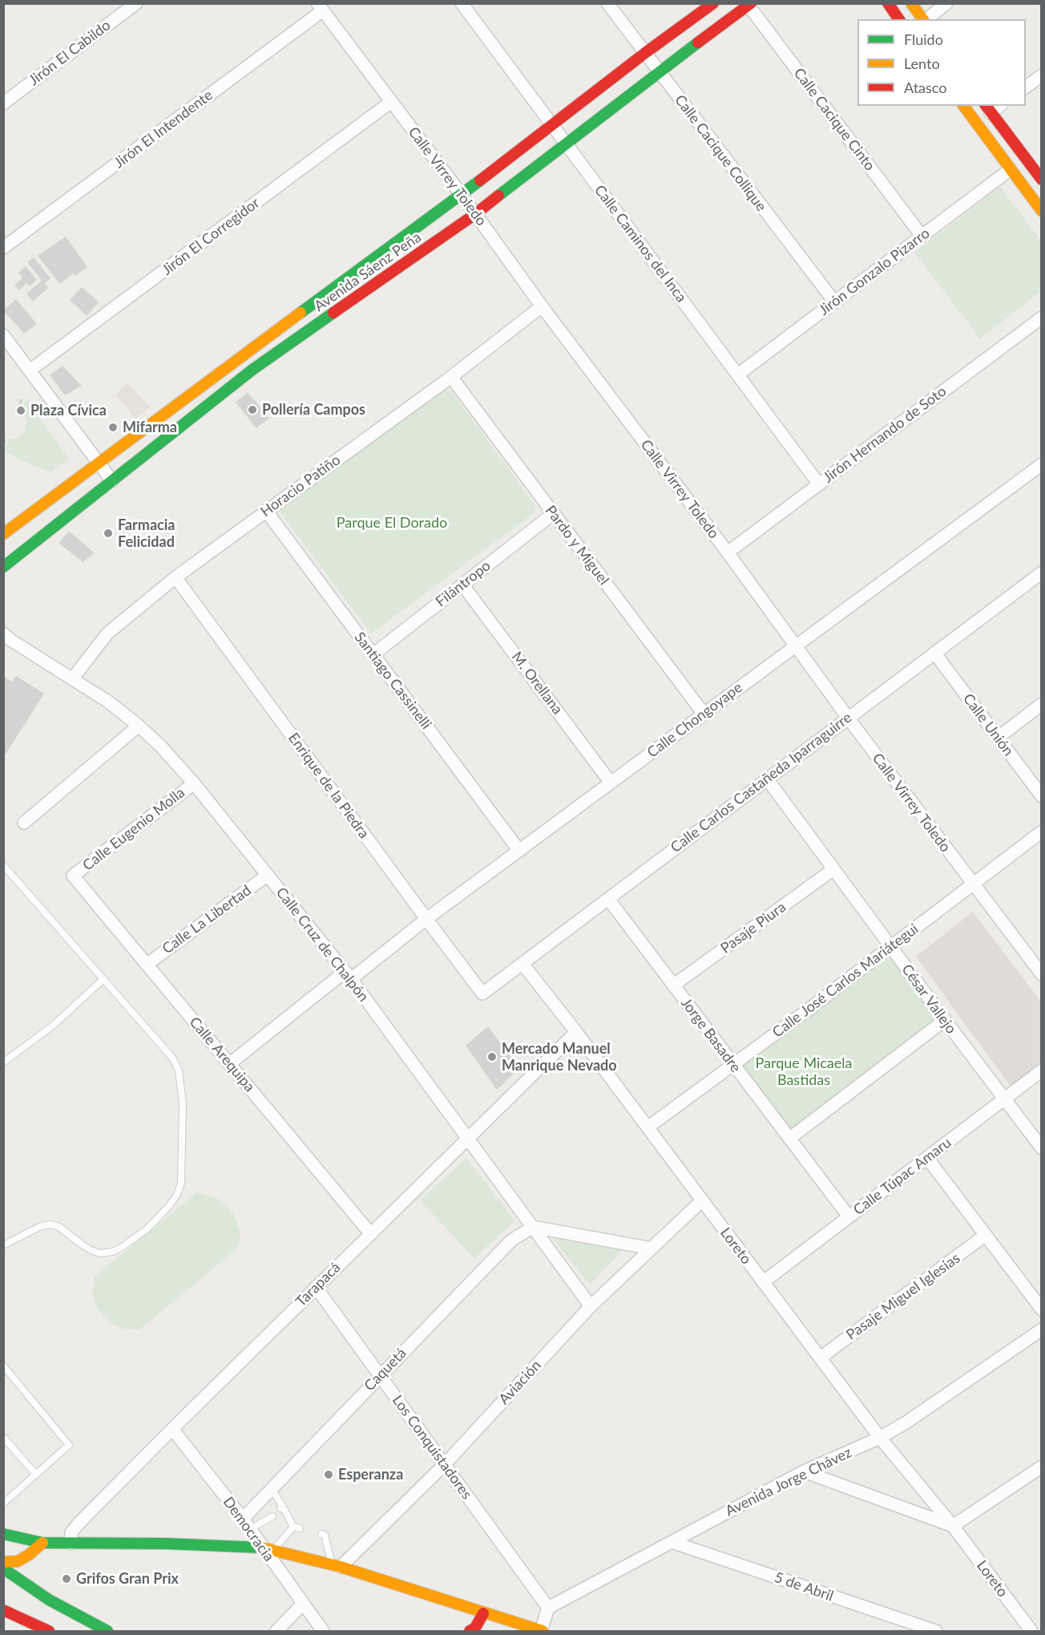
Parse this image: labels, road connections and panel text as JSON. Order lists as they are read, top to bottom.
{
  "streets": {
    "street": [
      "Jirón El Cabildo",
      "Calle Cacique Cinto",
      "Jirón El Intendente",
      "Calle Cacique Collique",
      "Calle Virrey Toledo",
      "Jirón El Corregidor",
      "Calle Caminos del Inca",
      "Avenida Sáenz Peña",
      "Jirón Gonzalo Pizarro",
      "Jirón Hernando de Soto",
      "Horacio Patiño",
      "Pardo y Miguel",
      "Filántropo",
      "Santiago Cassinelli",
      "M. Orellana",
      "Calle Chongoyape",
      "Calle Unión",
      "Calle Carlos Castañeda Iparraguirre",
      "Enrique de la Piedra",
      "Calle Eugenio Molla",
      "Calle La Libertad",
      "Pasaje Piura",
      "Calle Cruz de Chalpón",
      "Calle José Carlos Mariátegui",
      "César Vallejo",
      "Jorge Basadre",
      "Calle Arequipa",
      "Calle Túpac Amaru",
      "Loreto",
      "Tarapacá",
      "Pasaje Miguel Iglesias",
      "Caquetá",
      "Aviación",
      "Los Conquistadores",
      "Avenida Jorge Chávez",
      "Democracia",
      "5 de Abril"
    ]
  },
  "crossings": [
    ["Calle Cacique Cinto", "Avenida Sáenz Peña"],
    ["Calle Cacique Cinto", "Jirón Gonzalo Pizarro"],
    ["Jirón El Intendente", "Calle Virrey Toledo"],
    ["Calle Cacique Collique", "Avenida Sáenz Peña"],
    ["Calle Cacique Collique", "Jirón Gonzalo Pizarro"],
    ["Calle Virrey Toledo", "Jirón El Corregidor"],
    ["Calle Virrey Toledo", "Avenida Sáenz Peña"],
    ["Calle Virrey Toledo", "Jirón Hernando de Soto"],
    ["Calle Virrey Toledo", "Horacio Patiño"],
    ["Calle Virrey Toledo", "Calle Chongoyape"],
    ["Calle Virrey Toledo", "Calle Carlos Castañeda Iparraguirre"],
    ["Calle Virrey Toledo", "Calle José Carlos Mariátegui"],
    ["Calle Caminos del Inca", "Avenida Sáenz Peña"],
    ["Calle Caminos del Inca", "Jirón Gonzalo Pizarro"],
    ["Calle Caminos del Inca", "Jirón Hernando de Soto"],
    ["Horacio Patiño", "Pardo y Miguel"],
    ["Horacio Patiño", "Santiago Cassinelli"],
    ["Horacio Patiño", "Enrique de la Piedra"],
    ["Horacio Patiño", "Calle Cruz de Chalpón"],
    ["Pardo y Miguel", "Filántropo"],
    ["Pardo y Miguel", "Calle Chongoyape"],
    ["Filántropo", "Santiago Cassinelli"],
    ["Filántropo", "M. Orellana"],
    ["Santiago Cassinelli", "Calle Chongoyape"],
    ["M. Orellana", "Calle Chongoyape"],
    ["Calle Chongoyape", "Enrique de la Piedra"],
    ["Calle Chongoyape", "Calle Cruz de Chalpón"],
    ["Calle Chongoyape", "Calle Arequipa"],
    ["Calle Unión", "Calle Carlos Castañeda Iparraguirre"],
    ["Calle Carlos Castañeda Iparraguirre", "Enrique de la Piedra"],
    ["Calle Carlos Castañeda Iparraguirre", "César Vallejo"],
    ["Calle Carlos Castañeda Iparraguirre", "Jorge Basadre"],
    ["Calle Carlos Castañeda Iparraguirre", "Loreto"],
    ["Calle Eugenio Molla", "Calle Cruz de Chalpón"],
    ["Calle Eugenio Molla", "Calle Arequipa"],
    ["Calle La Libertad", "Calle Cruz de Chalpón"],
    ["Calle La Libertad", "Calle Arequipa"],
    ["Pasaje Piura", "César Vallejo"],
    ["Pasaje Piura", "Jorge Basadre"],
    ["Calle Cruz de Chalpón", "Tarapacá"],
    ["Calle Cruz de Chalpón", "Caquetá"],
    ["Calle Cruz de Chalpón", "Aviación"],
    ["Calle José Carlos Mariátegui", "César Vallejo"],
    ["Calle José Carlos Mariátegui", "Jorge Basadre"],
    ["Calle José Carlos Mariátegui", "Loreto"],
    ["César Vallejo", "Calle Túpac Amaru"],
    ["Jorge Basadre", "Calle Túpac Amaru"],
    ["Calle Arequipa", "Tarapacá"],
    ["Calle Túpac Amaru", "Loreto"],
    ["Loreto", "Tarapacá"],
    ["Loreto", "Pasaje Miguel Iglesias"],
    ["Loreto", "Aviación"],
    ["Loreto", "Avenida Jorge Chávez"],
    ["Tarapacá", "Los Conquistadores"],
    ["Tarapacá", "Democracia"],
    ["Caquetá", "Los Conquistadores"],
    ["Caquetá", "Democracia"],
    ["Aviación", "Los Conquistadores"],
    ["Los Conquistadores", "Avenida Jorge Chávez"],
    ["Avenida Jorge Chávez", "5 de Abril"]
  ],
  "parks": ["Parque El Dorado", "Parque Micaela Bastidas"],
  "places": [
    "Pollería Campos",
    "Plaza Cívica",
    "Mifarma",
    "Farmacia Felicidad",
    "Mercado Manuel Manrique Nevado",
    "Esperanza",
    "Grifos Gran Prix"
  ],
  "legend": ["Fluido", "Lento", "Atasco"]
}
